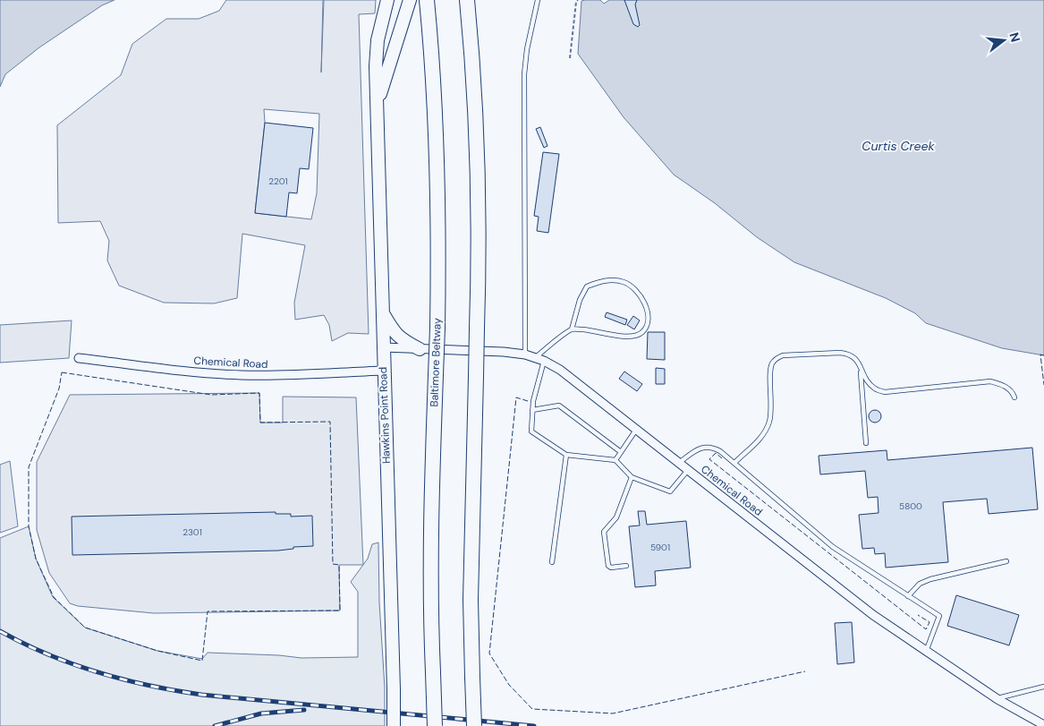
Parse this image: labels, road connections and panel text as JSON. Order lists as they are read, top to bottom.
{
  "streets": {
    "highway": ["Baltimore Beltway"],
    "main road": ["Hawkins Point Road"],
    "street": ["Chemical Road"]
  },
  "crossings": [
    ["Chemical Road", "Hawkins Point Road"]
  ],
  "water": ["Curtis Creek"],
  "house_numbers": [
    "2201",
    "5800",
    "2301",
    "5901"
  ],
  "north": "right"
}
